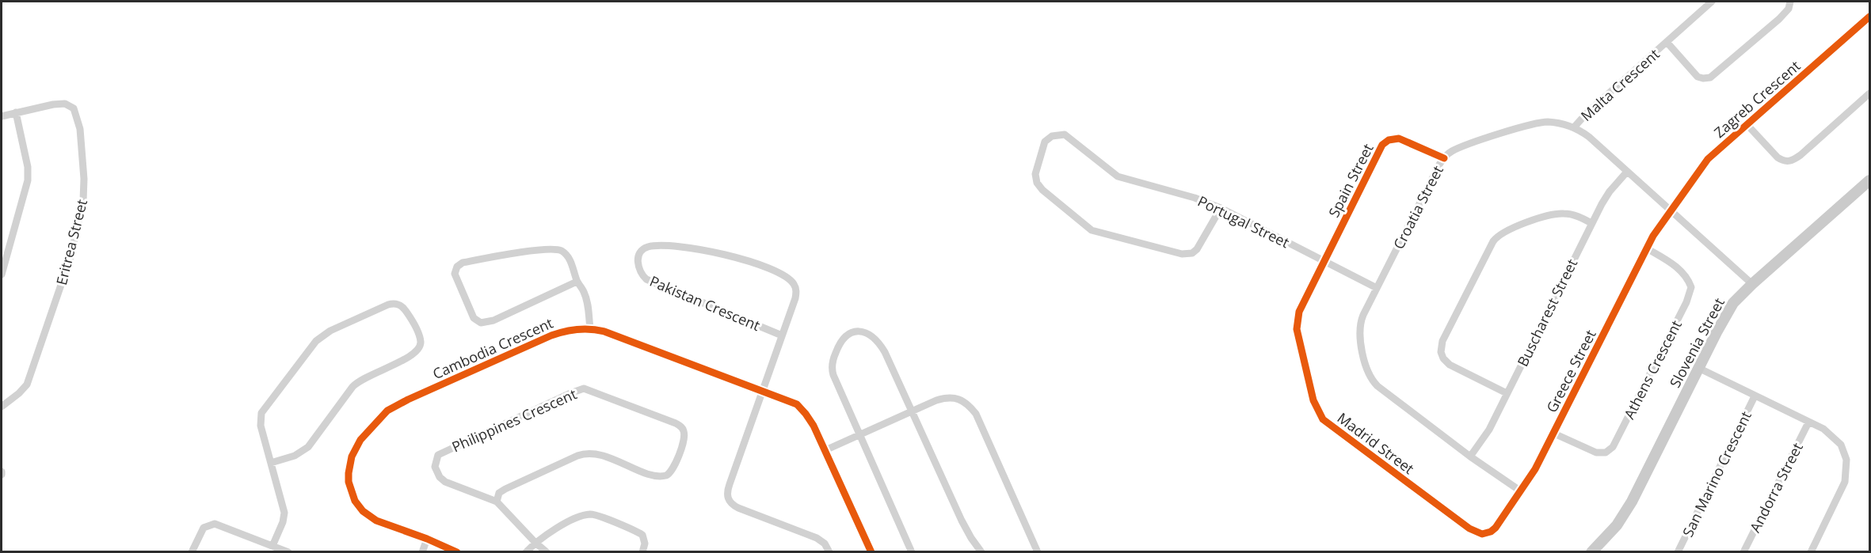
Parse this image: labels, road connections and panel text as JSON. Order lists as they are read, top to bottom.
{
  "streets": {
    "street": [
      "Malta Crescent",
      "Zagreb Crescent",
      "Spain Street",
      "Croatia Street",
      "Portugal Street",
      "Eritrea Street",
      "Pakistan Crescent",
      "Buscharest Street",
      "Slovenia Street",
      "Cambodia Crescent",
      "Athens Crescent",
      "Greece Street",
      "Philippines Crescent",
      "Madrid Street",
      "San Marino Crescent",
      "Andorra Street"
    ]
  },
  "crossings": [
    ["Malta Crescent", "Croatia Street"],
    ["Zagreb Crescent", "Croatia Street"],
    ["Zagreb Crescent", "Greece Street"],
    ["Spain Street", "Croatia Street"],
    ["Spain Street", "Portugal Street"],
    ["Spain Street", "Madrid Street"],
    ["Croatia Street", "Portugal Street"],
    ["Croatia Street", "Buscharest Street"],
    ["Croatia Street", "Slovenia Street"],
    ["Croatia Street", "Greece Street"],
    ["Portugal Street", "Madrid Street"],
    ["Pakistan Crescent", "Cambodia Crescent"],
    ["Slovenia Street", "San Marino Crescent"],
    ["Athens Crescent", "Greece Street"],
    ["Greece Street", "Madrid Street"],
    ["San Marino Crescent", "Andorra Street"]
  ]
}
